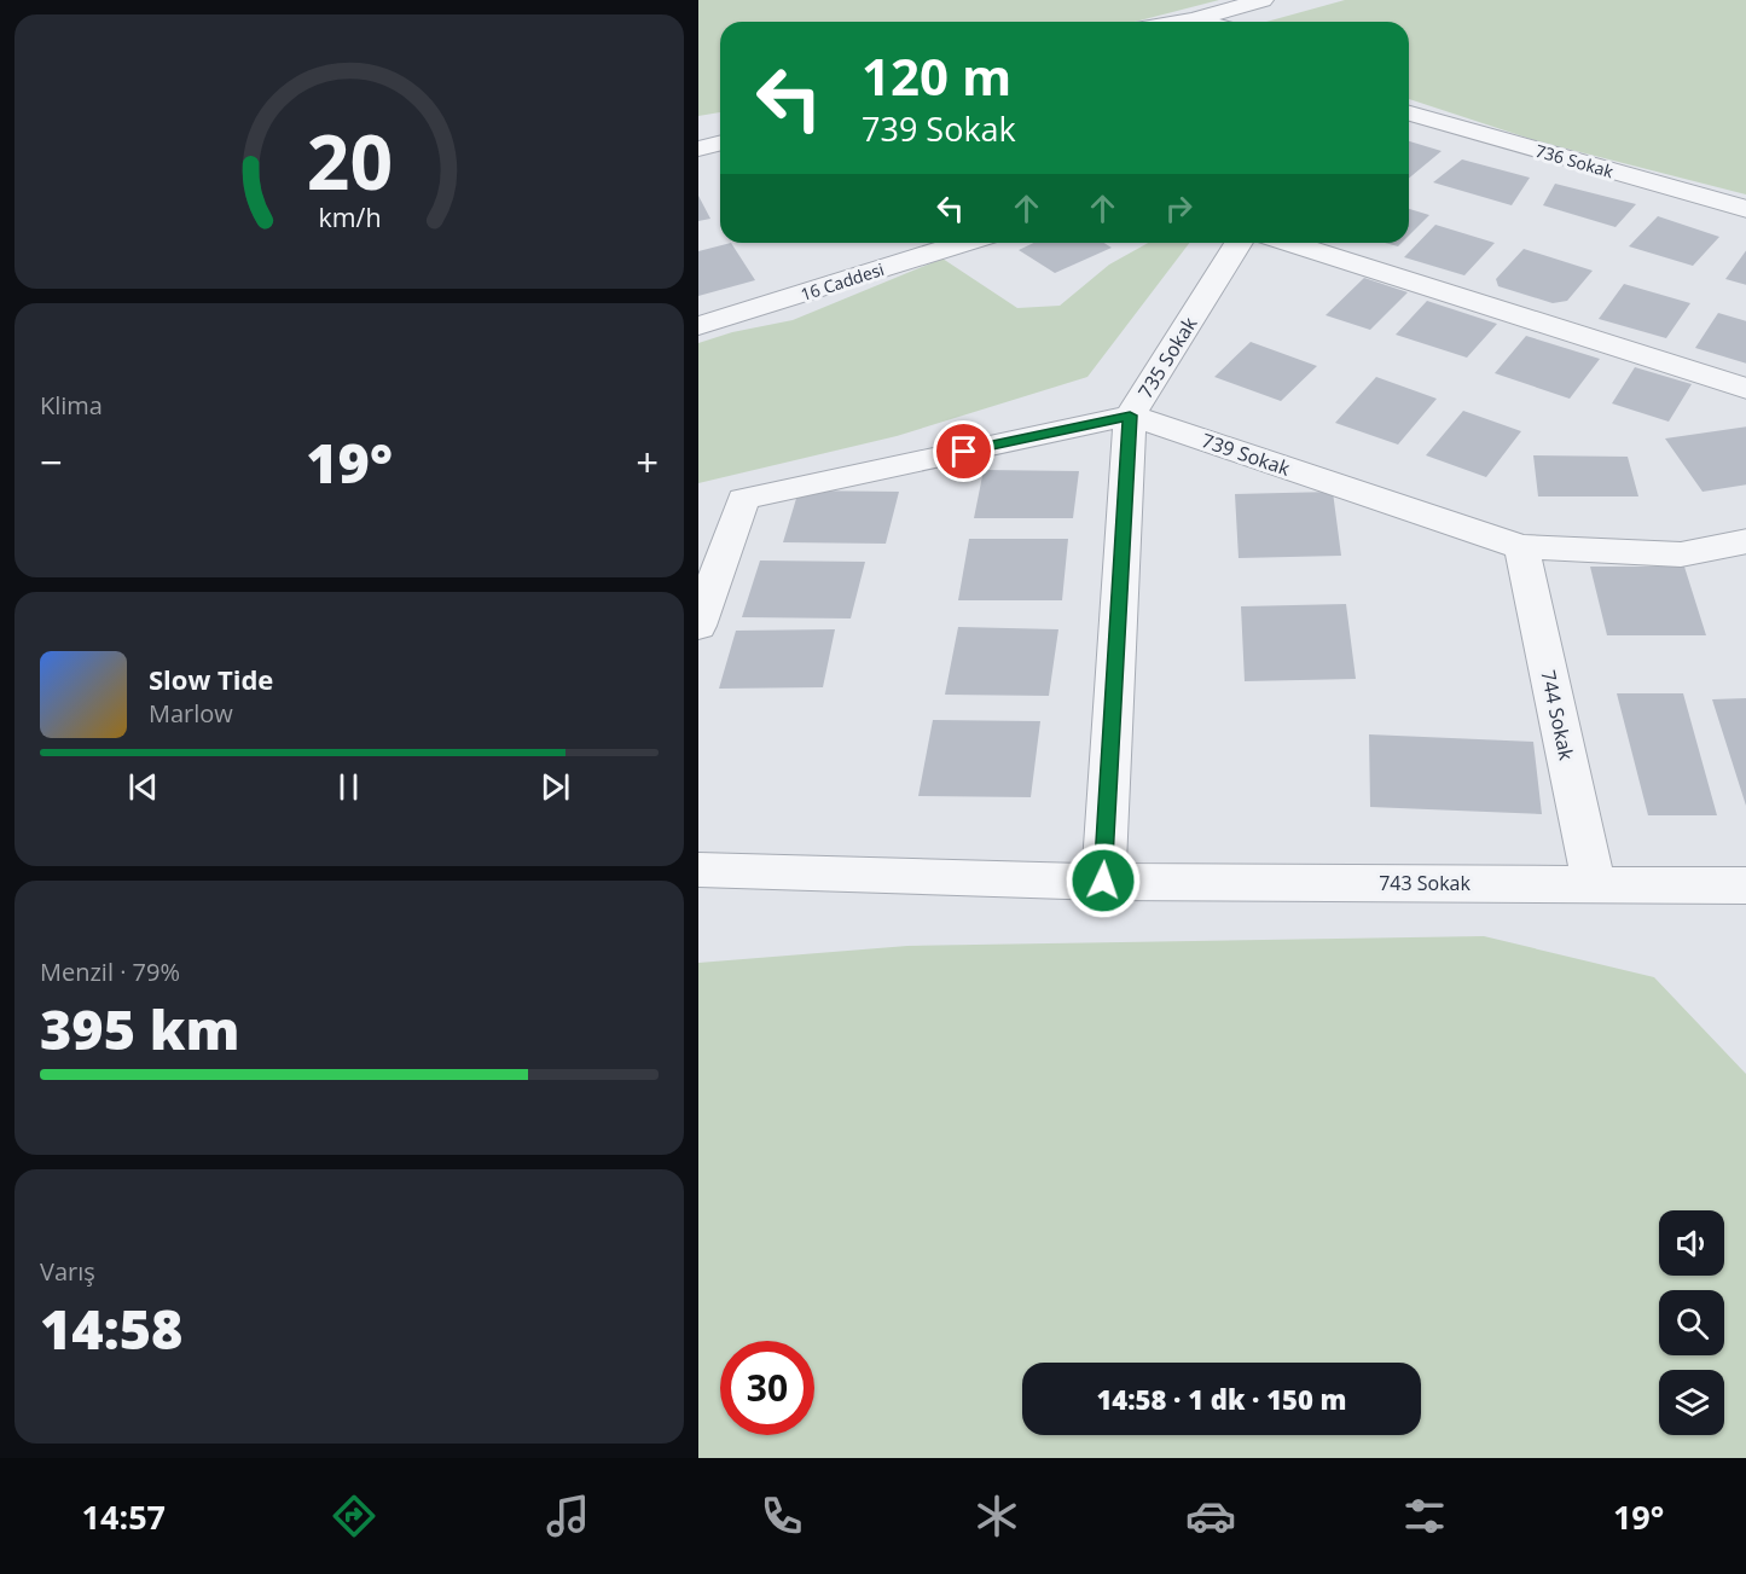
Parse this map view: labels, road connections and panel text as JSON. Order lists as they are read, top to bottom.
{
  "streets": {
    "street": [
      "736 Sokak",
      "16 Caddesi",
      "735 Sokak",
      "739 Sokak",
      "744 Sokak",
      "743 Sokak"
    ]
  },
  "crossings": [
    ["735 Sokak", "739 Sokak"],
    ["735 Sokak", "743 Sokak"],
    ["739 Sokak", "744 Sokak"],
    ["744 Sokak", "743 Sokak"]
  ],
  "page": {
    "turn": ["120 m", "739 Sokak"],
    "tile": [
      "Klima",
      ["Menzil · 79%", "395 km"],
      ["Varış", "14:58"]
    ],
    "heat": ["−", "19°", "+"],
    "song": ["Slow Tide", "Marlow"],
    "limit": "30",
    "trip": "14:58 · 1 dk · 150 m",
    "tabs": ["14:57", "19°"],
    "gauge": ["20", "km/h"]
  }
}
